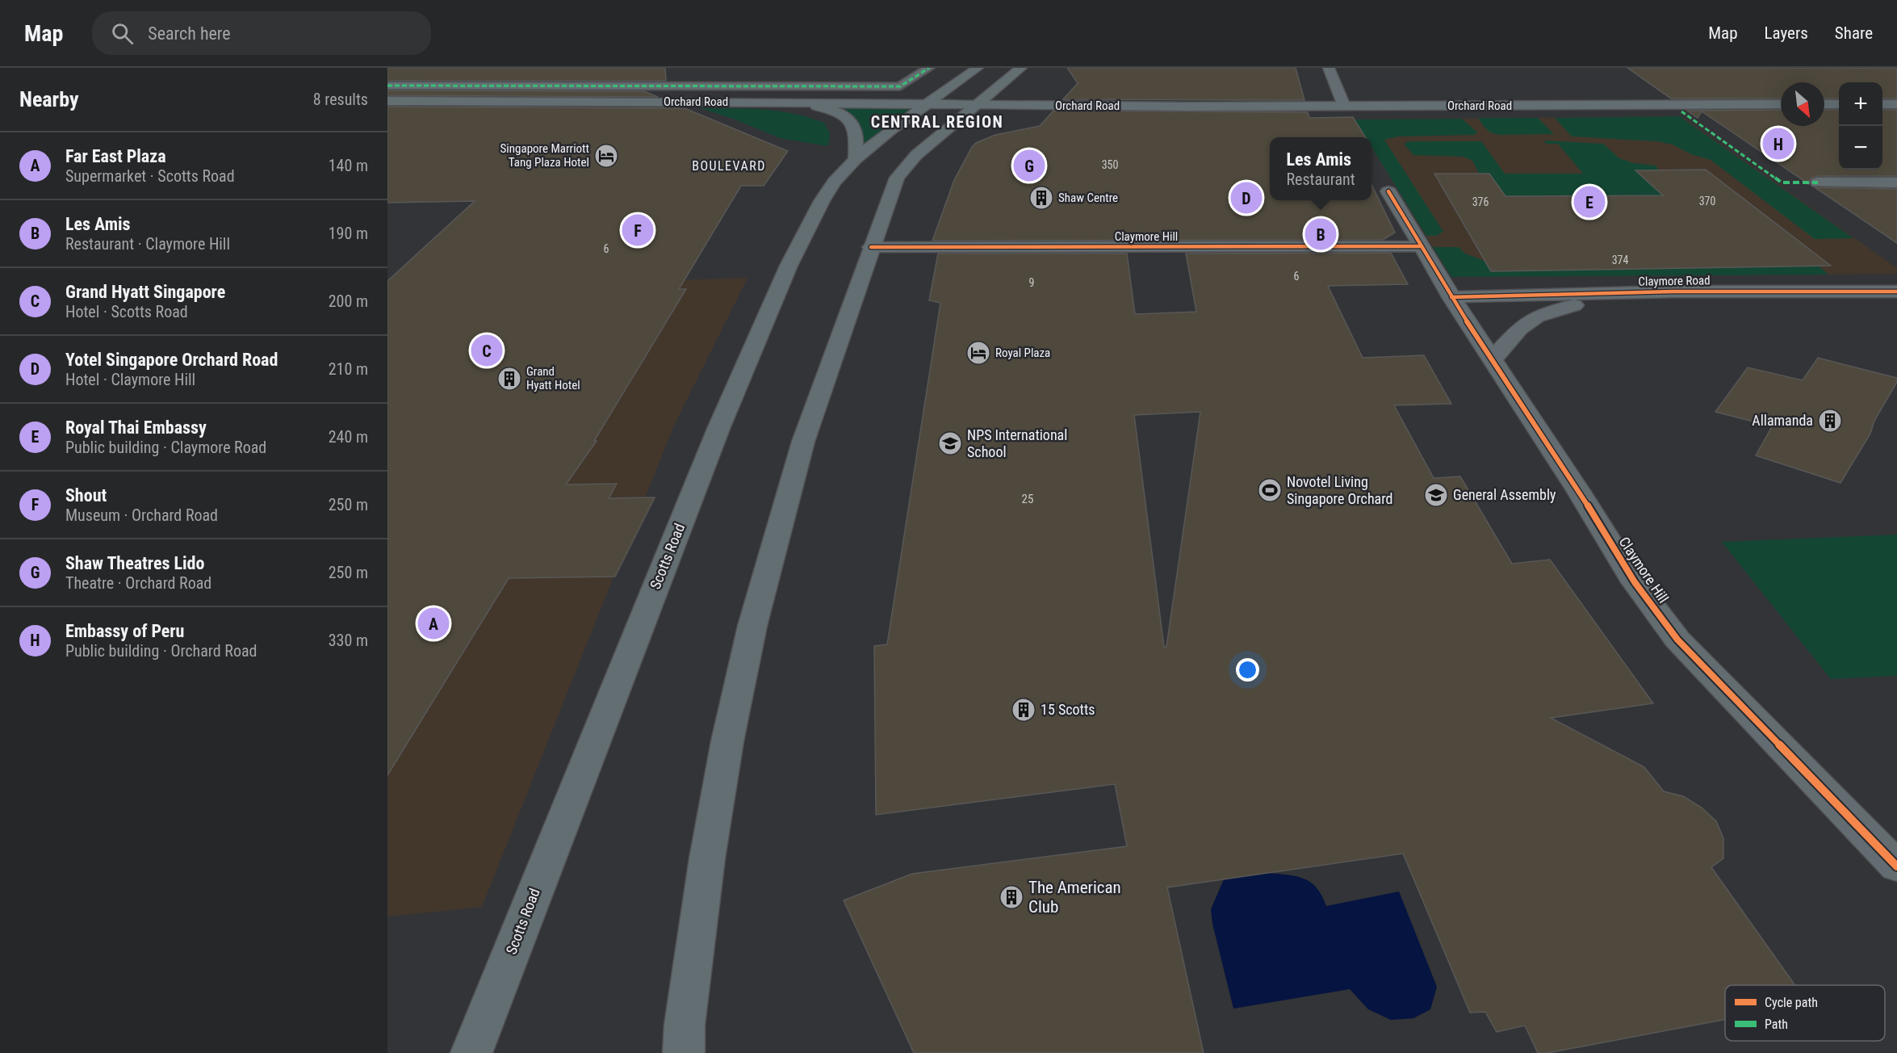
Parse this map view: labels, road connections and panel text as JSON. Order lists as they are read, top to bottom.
{
  "streets": {
    "main road": ["Orchard Road", "Scotts Road"],
    "street": ["Claymore Hill", "Claymore Road"]
  },
  "crossings": [
    ["Orchard Road", "Scotts Road"],
    ["Claymore Hill", "Claymore Road"]
  ],
  "districts": ["CENTRAL REGION", "BOULEVARD"],
  "places": {
    "hotel": ["Singapore Marriott Tang Plaza Hotel", "Royal Plaza"],
    "building": [
      "Shaw Centre",
      "Grand Hyatt Hotel",
      "Allamanda",
      "15 Scotts",
      "The American Club"
    ],
    "school or university": ["NPS International School", "General Assembly"],
    "sports": ["Novotel Living Singapore Orchard"]
  },
  "house_numbers": [
    "350",
    "370",
    "376",
    "6",
    "374",
    "6",
    "9",
    "25"
  ],
  "legend": ["Cycle path", "Path"],
  "north": "bottom right",
  "page": {
    "header": "Map",
    "search": "Search here",
    "nav": ["Map", "Layers", "Share"],
    "heading": ["Nearby", "8 results"],
    "map_buttons": ["+", "−"],
    "pins": [
      "H",
      "G",
      "D",
      "E",
      "F",
      "B",
      "C",
      "A"
    ],
    "list": [
      {
        "mark": "A",
        "name": "Far East Plaza",
        "note": "Supermarket · Scotts Road",
        "value": "140 m"
      },
      {
        "mark": "B",
        "name": "Les Amis",
        "note": "Restaurant · Claymore Hill",
        "value": "190 m"
      },
      {
        "mark": "C",
        "name": "Grand Hyatt Singapore",
        "note": "Hotel · Scotts Road",
        "value": "200 m"
      },
      {
        "mark": "D",
        "name": "Yotel Singapore Orchard Road",
        "note": "Hotel · Claymore Hill",
        "value": "210 m"
      },
      {
        "mark": "E",
        "name": "Royal Thai Embassy",
        "note": "Public building · Claymore Road",
        "value": "240 m"
      },
      {
        "mark": "F",
        "name": "Shout",
        "note": "Museum · Orchard Road",
        "value": "250 m"
      },
      {
        "mark": "G",
        "name": "Shaw Theatres Lido",
        "note": "Theatre · Orchard Road",
        "value": "250 m"
      },
      {
        "mark": "H",
        "name": "Embassy of Peru",
        "note": "Public building · Orchard Road",
        "value": "330 m"
      }
    ],
    "popup": ["Les Amis", "Restaurant"]
  }
}
